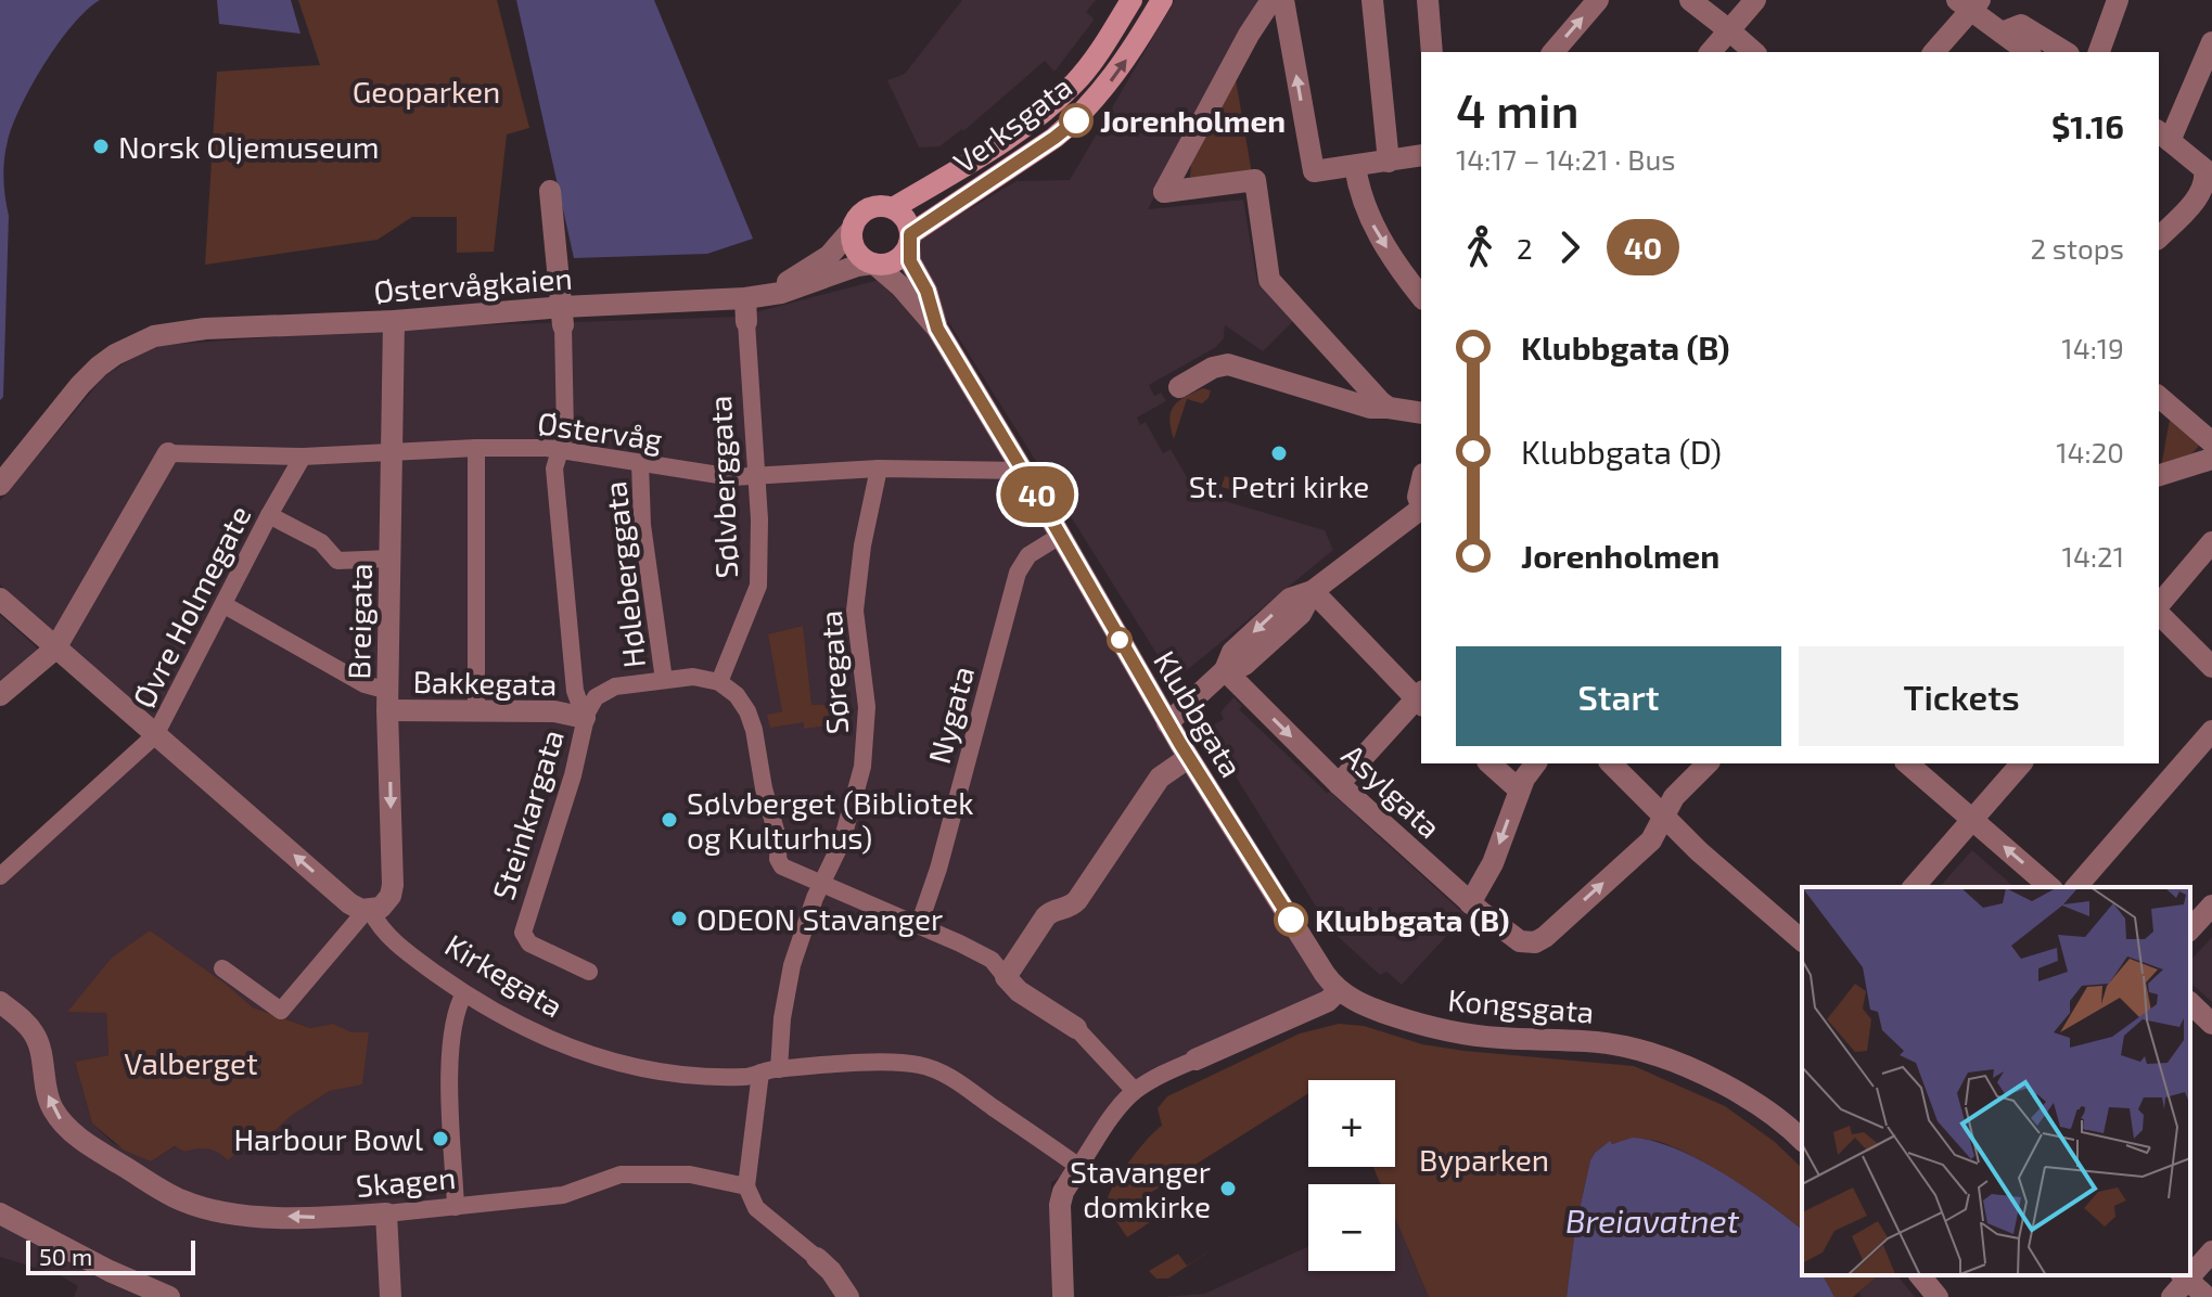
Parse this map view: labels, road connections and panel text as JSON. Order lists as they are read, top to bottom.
{
  "streets": {
    "main road": ["Verksgata"],
    "street": [
      "Østervågkaien",
      "Østervåg",
      "Sølvberggata",
      "Høleberggata",
      "Øvre Holmegate",
      "Breigata",
      "Søregata",
      "Bakkegata",
      "Klubbgata",
      "Nygata",
      "Asylgata",
      "Steinkargata",
      "Kirkegata",
      "Kongsgata",
      "Skagen"
    ]
  },
  "crossings": [
    ["Verksgata", "Østervågkaien"],
    ["Verksgata", "Klubbgata"],
    ["Østervågkaien", "Sølvberggata"],
    ["Østervågkaien", "Breigata"],
    ["Østervågkaien", "Klubbgata"],
    ["Østervågkaien", "Steinkargata"],
    ["Østervåg", "Sølvberggata"],
    ["Østervåg", "Høleberggata"],
    ["Østervåg", "Øvre Holmegate"],
    ["Østervåg", "Breigata"],
    ["Østervåg", "Søregata"],
    ["Østervåg", "Klubbgata"],
    ["Østervåg", "Steinkargata"],
    ["Sølvberggata", "Bakkegata"],
    ["Høleberggata", "Bakkegata"],
    ["Øvre Holmegate", "Bakkegata"],
    ["Øvre Holmegate", "Kirkegata"],
    ["Breigata", "Bakkegata"],
    ["Breigata", "Kirkegata"],
    ["Søregata", "Kirkegata"],
    ["Bakkegata", "Steinkargata"],
    ["Klubbgata", "Nygata"],
    ["Klubbgata", "Kongsgata"]
  ],
  "water": ["Breiavatnet"],
  "parks": ["Geoparken", "Valberget", "Byparken"],
  "places": [
    "Jorenholmen",
    "Norsk Oljemuseum",
    "St. Petri kirke",
    "Sølvberget (Bibliotek og Kulturhus)",
    "ODEON Stavanger",
    "Klubbgata (B)",
    "Harbour Bowl",
    "Stavanger domkirke"
  ],
  "lines": ["bus line 40"],
  "scale_bar": "50 m",
  "page": {
    "on_map": "40",
    "heading": ["4 min", "14:17 – 14:21 · Bus", "$1.16"],
    "legs": ["2", "40", "2 stops"],
    "list": [
      {
        "name": "Klubbgata (B)",
        "value": "14:19"
      },
      {
        "name": "Klubbgata (D)",
        "value": "14:20"
      },
      {
        "name": "Jorenholmen",
        "value": "14:21"
      }
    ],
    "buttons": ["Start", "Tickets"],
    "map_buttons": ["+", "−"],
    "scale": "50 m"
  }
}
